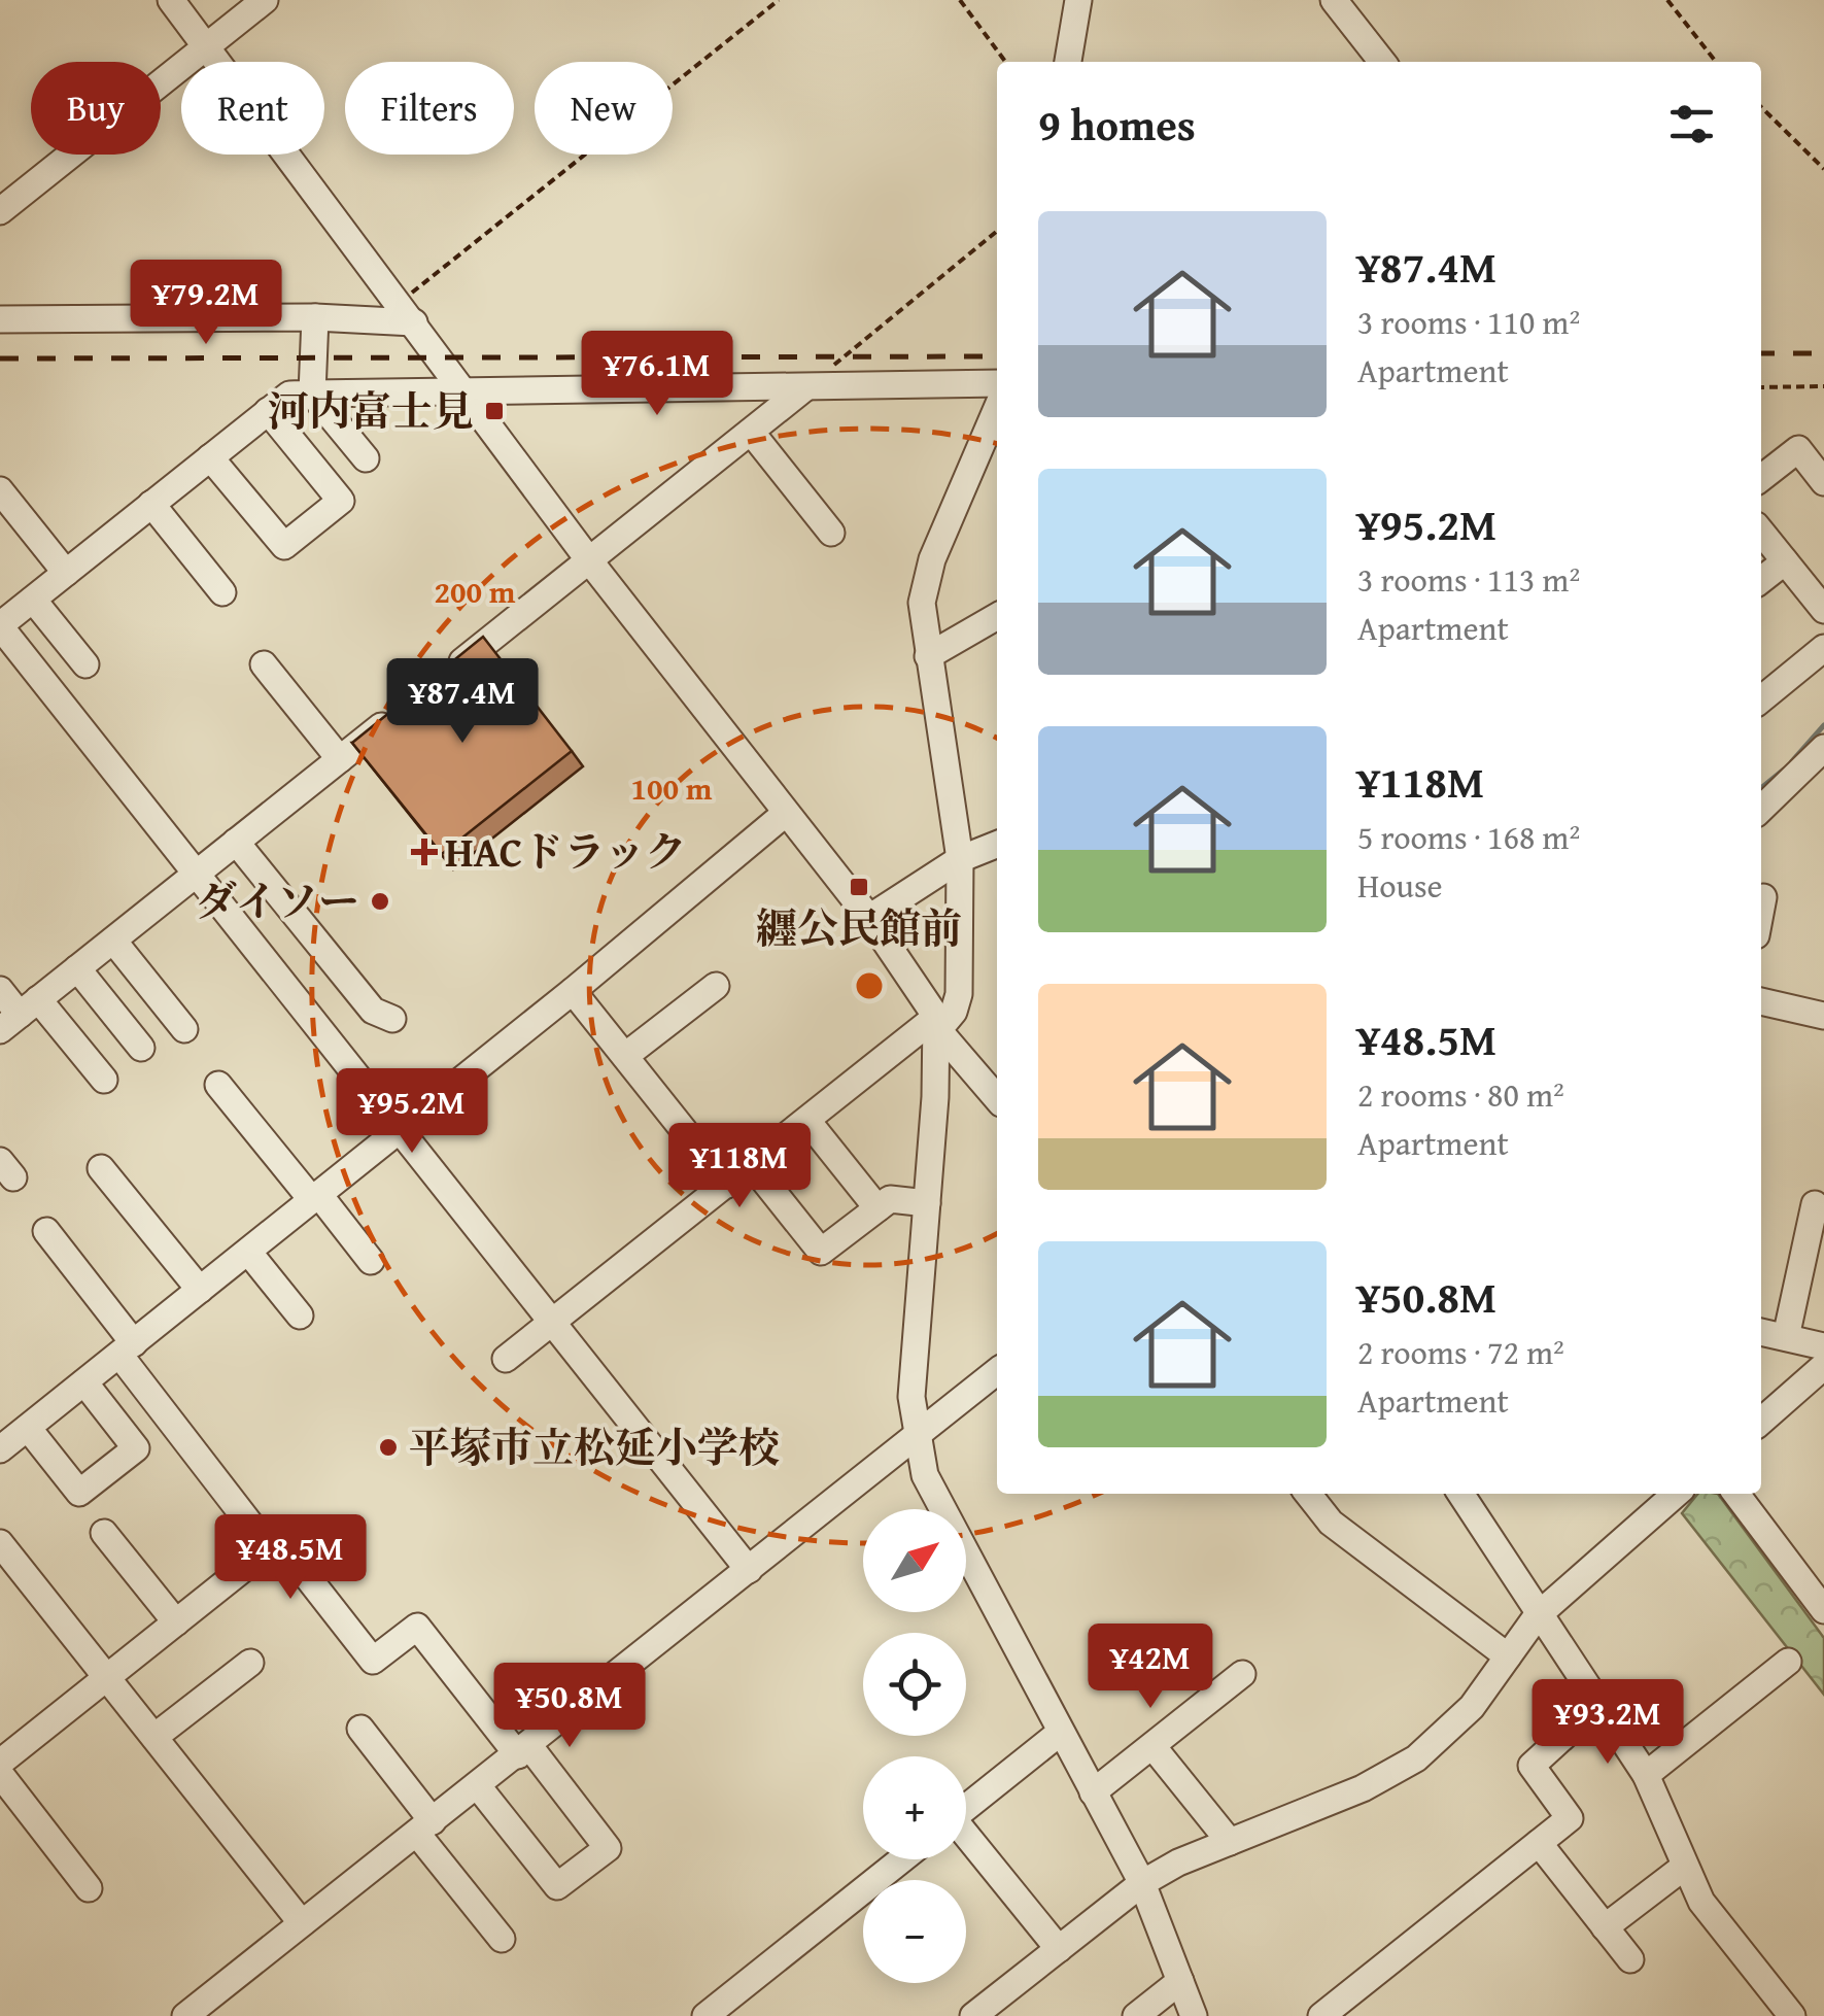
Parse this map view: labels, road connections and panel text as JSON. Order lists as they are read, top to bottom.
{
  "places": {
    "transit": ["河内富士見", "纒公民館前"],
    "health": ["HACドラック"],
    "other": ["ダイソー", "平塚市立松延小学校"]
  },
  "north": "top right",
  "page": {
    "chip": [
      "Buy",
      "Rent",
      "Filters",
      "New"
    ],
    "heading": "9 homes",
    "list": [
      {
        "name": "¥87.4M",
        "note": "3 rooms · 110 m² · Apartment"
      },
      {
        "name": "¥95.2M",
        "note": "3 rooms · 113 m² · Apartment"
      },
      {
        "name": "¥118M",
        "note": "5 rooms · 168 m² · House"
      },
      {
        "name": "¥48.5M",
        "note": "2 rooms · 80 m² · Apartment"
      },
      {
        "name": "¥50.8M",
        "note": "2 rooms · 72 m² · Apartment"
      }
    ],
    "price": [
      "¥79.2M",
      "¥76.1M",
      "¥87.4M",
      "¥95.2M",
      "¥118M",
      "¥48.5M",
      "¥42M",
      "¥50.8M",
      "¥93.2M"
    ],
    "map_buttons": ["+", "−"]
  },
  "rings": ["200 m", "100 m"]
}
